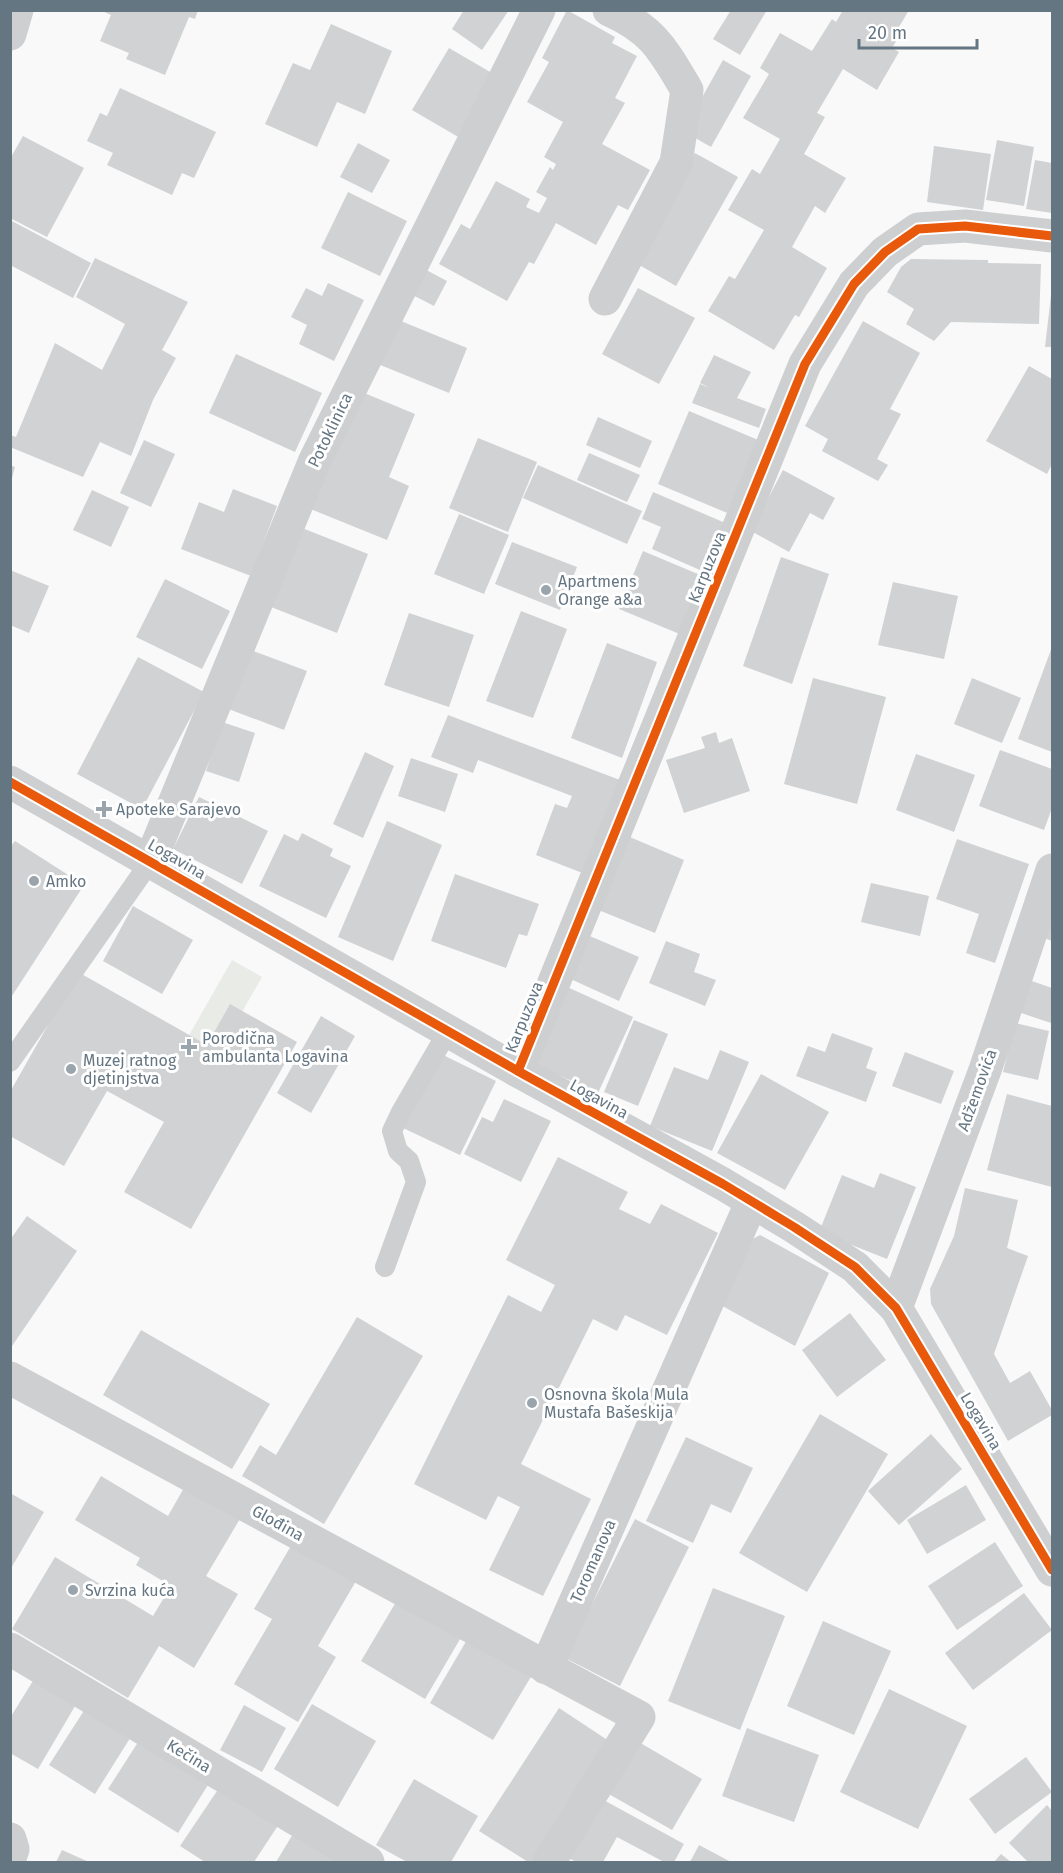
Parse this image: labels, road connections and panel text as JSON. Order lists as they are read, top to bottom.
{
  "streets": {
    "street": [
      "Potoklinica",
      "Karpuzova",
      "Logavina",
      "Adžemovića",
      "Glođina",
      "Toromanova",
      "Kečina"
    ]
  },
  "crossings": [
    ["Potoklinica", "Logavina"],
    ["Karpuzova", "Logavina"],
    ["Logavina", "Adžemovića"],
    ["Logavina", "Toromanova"],
    ["Glođina", "Toromanova"]
  ],
  "places": {
    "other": [
      "Apartmens Orange a&a",
      "Amko",
      "Muzej ratnog djetinjstva",
      "Osnovna škola Mula Mustafa Bašeskija",
      "Svrzina kuća"
    ],
    "health": ["Apoteke Sarajevo", "Porodična ambulanta Logavina"]
  },
  "scale_bar": "20 m"
}
